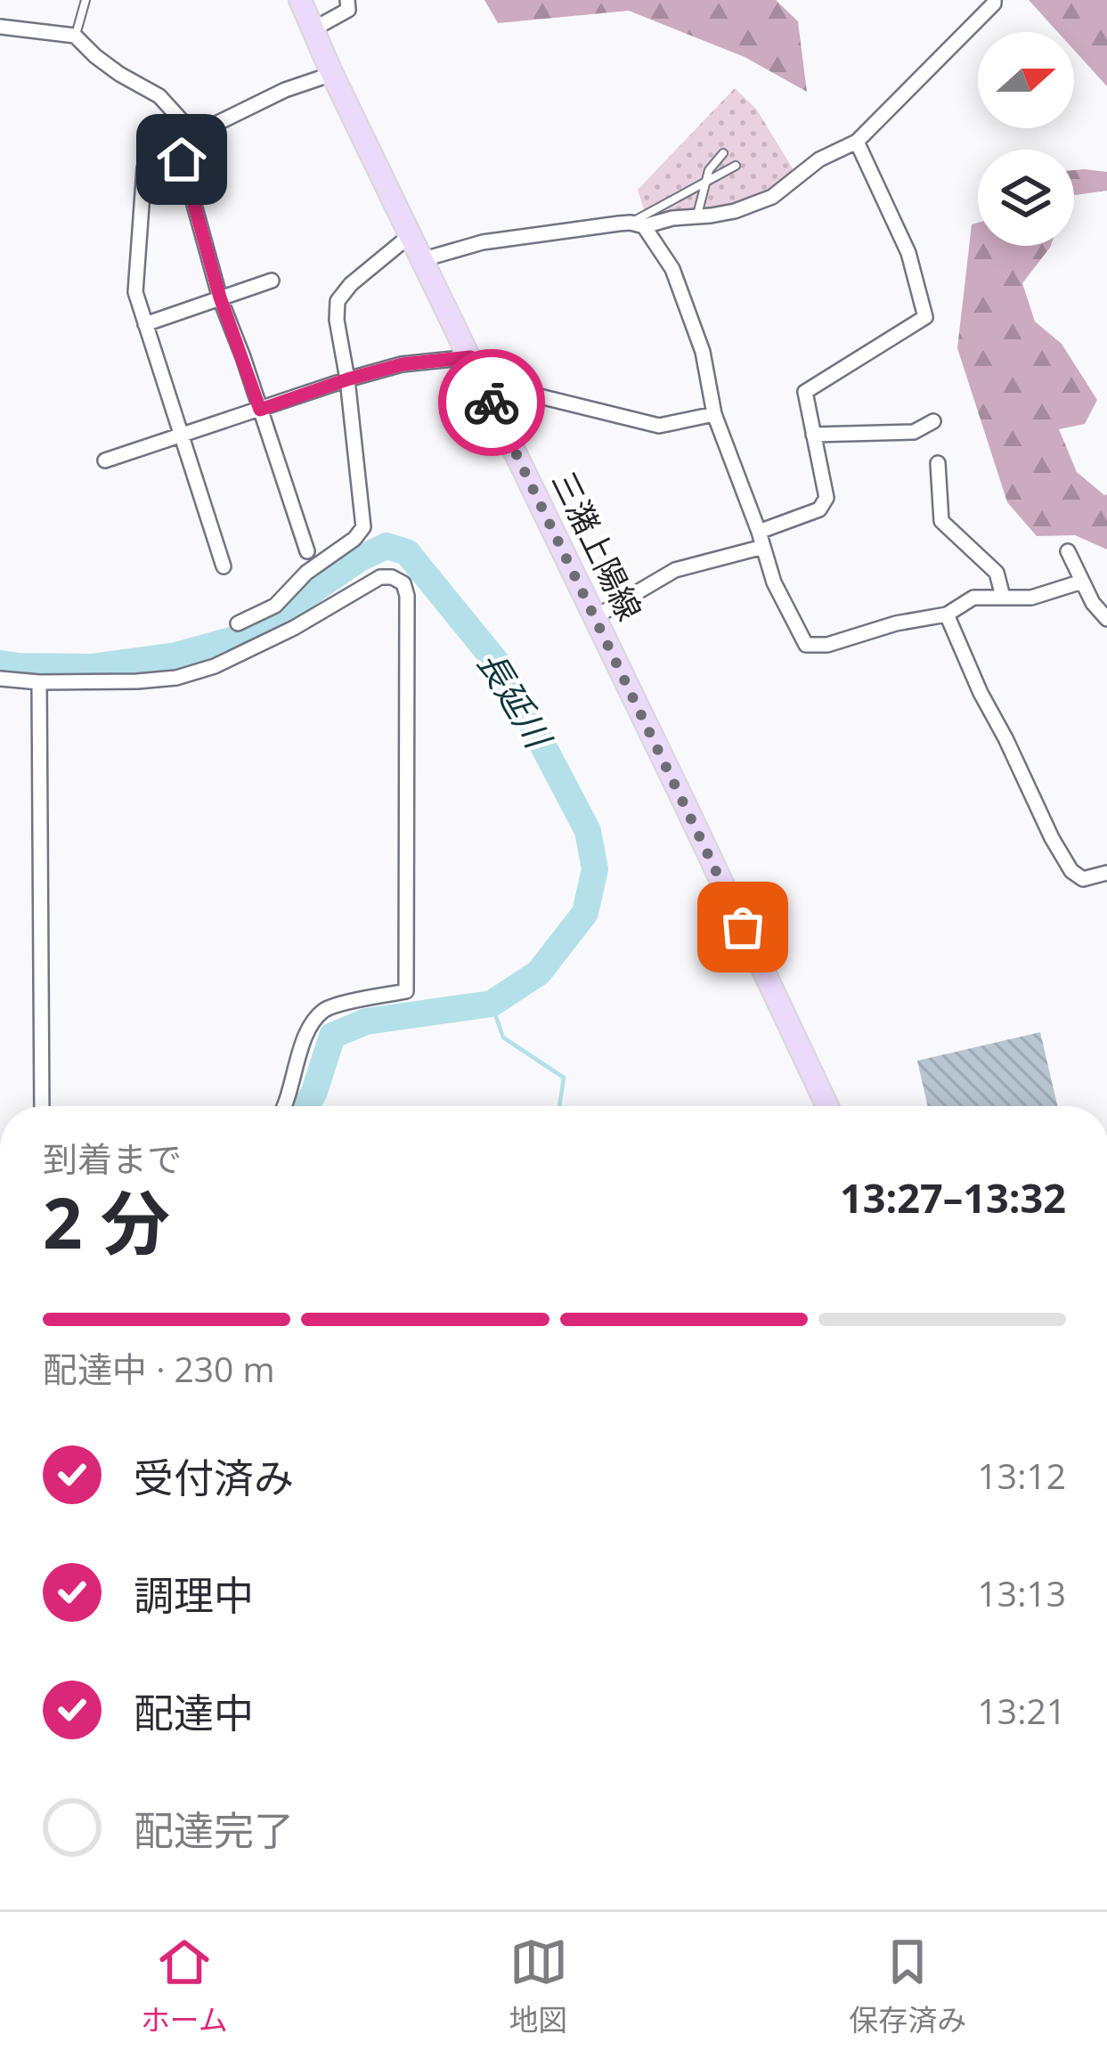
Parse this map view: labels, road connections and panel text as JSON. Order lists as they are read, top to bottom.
{
  "streets": {
    "main road": ["三潴上陽線"]
  },
  "water": ["長延川"],
  "north": "right",
  "page": {
    "heading": ["2 分", "到着まで", "13:27–13:32"],
    "bar": "配達中 · 230 m",
    "list": [
      ["受付済み", "13:12"],
      ["調理中", "13:13"],
      ["配達中", "13:21"],
      "配達完了"
    ],
    "tabs": ["ホーム", "地図", "保存済み"]
  }
}
